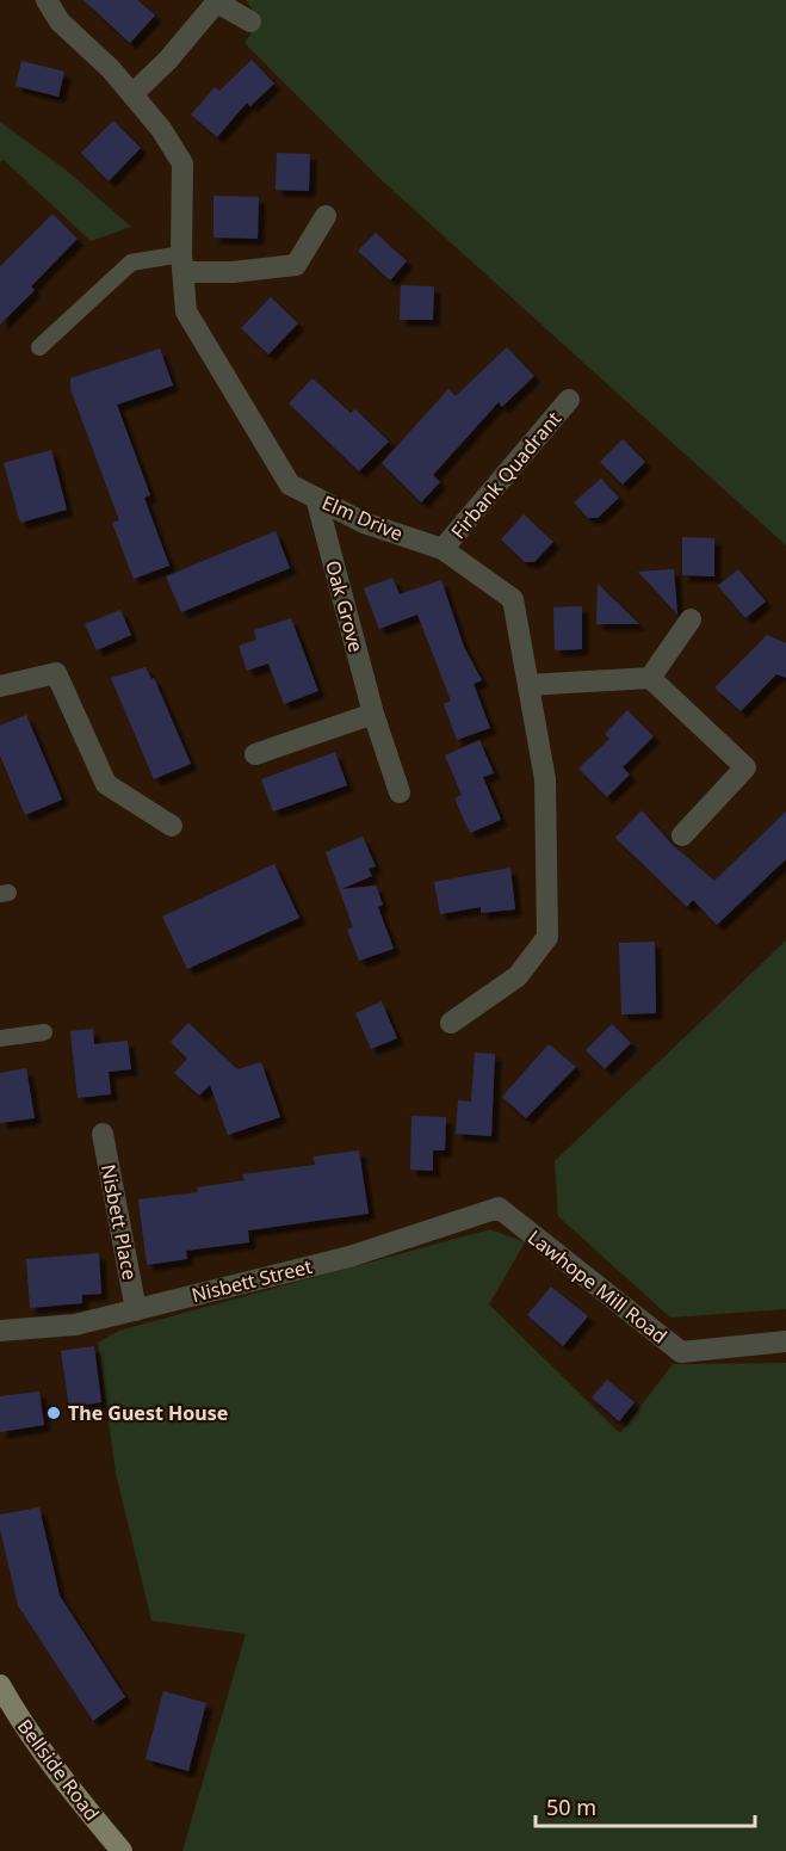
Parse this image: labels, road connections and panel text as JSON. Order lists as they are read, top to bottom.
{
  "streets": {
    "main road": ["Bellside Road"],
    "street": [
      "Firbank Quadrant",
      "Elm Drive",
      "Oak Grove",
      "Nisbett Place",
      "Nisbett Street",
      "Lawhope Mill Road"
    ]
  },
  "crossings": [
    ["Firbank Quadrant", "Elm Drive"],
    ["Elm Drive", "Oak Grove"],
    ["Nisbett Place", "Nisbett Street"],
    ["Nisbett Street", "Lawhope Mill Road"]
  ],
  "places": ["The Guest House"],
  "scale_bar": "50 m"
}
